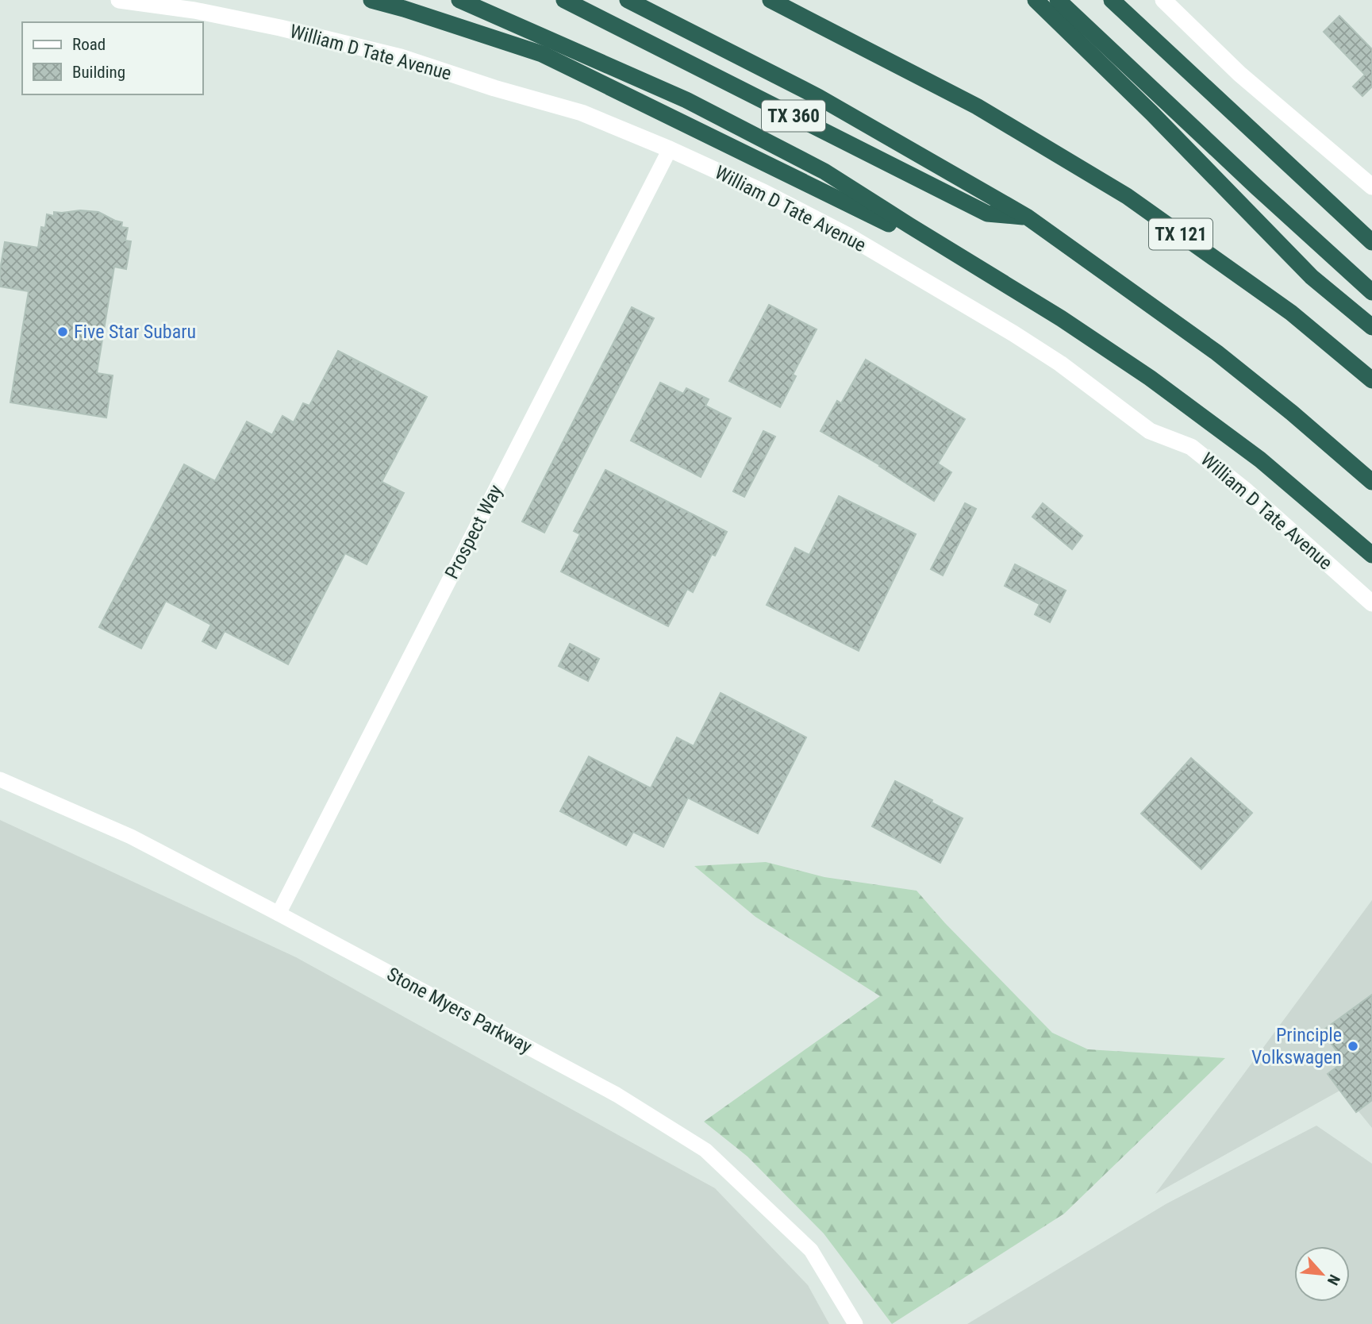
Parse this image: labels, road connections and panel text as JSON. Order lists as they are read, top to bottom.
{
  "streets": {
    "highway": ["TX 360", "TX 121"],
    "main road": ["William D Tate Avenue"],
    "street": ["Prospect Way", "Stone Myers Parkway"]
  },
  "crossings": [
    ["William D Tate Avenue", "Prospect Way"],
    ["Prospect Way", "Stone Myers Parkway"]
  ],
  "places": ["Five Star Subaru", "Principle Volkswagen"],
  "legend": ["Road", "Building"],
  "north": "bottom right"
}
